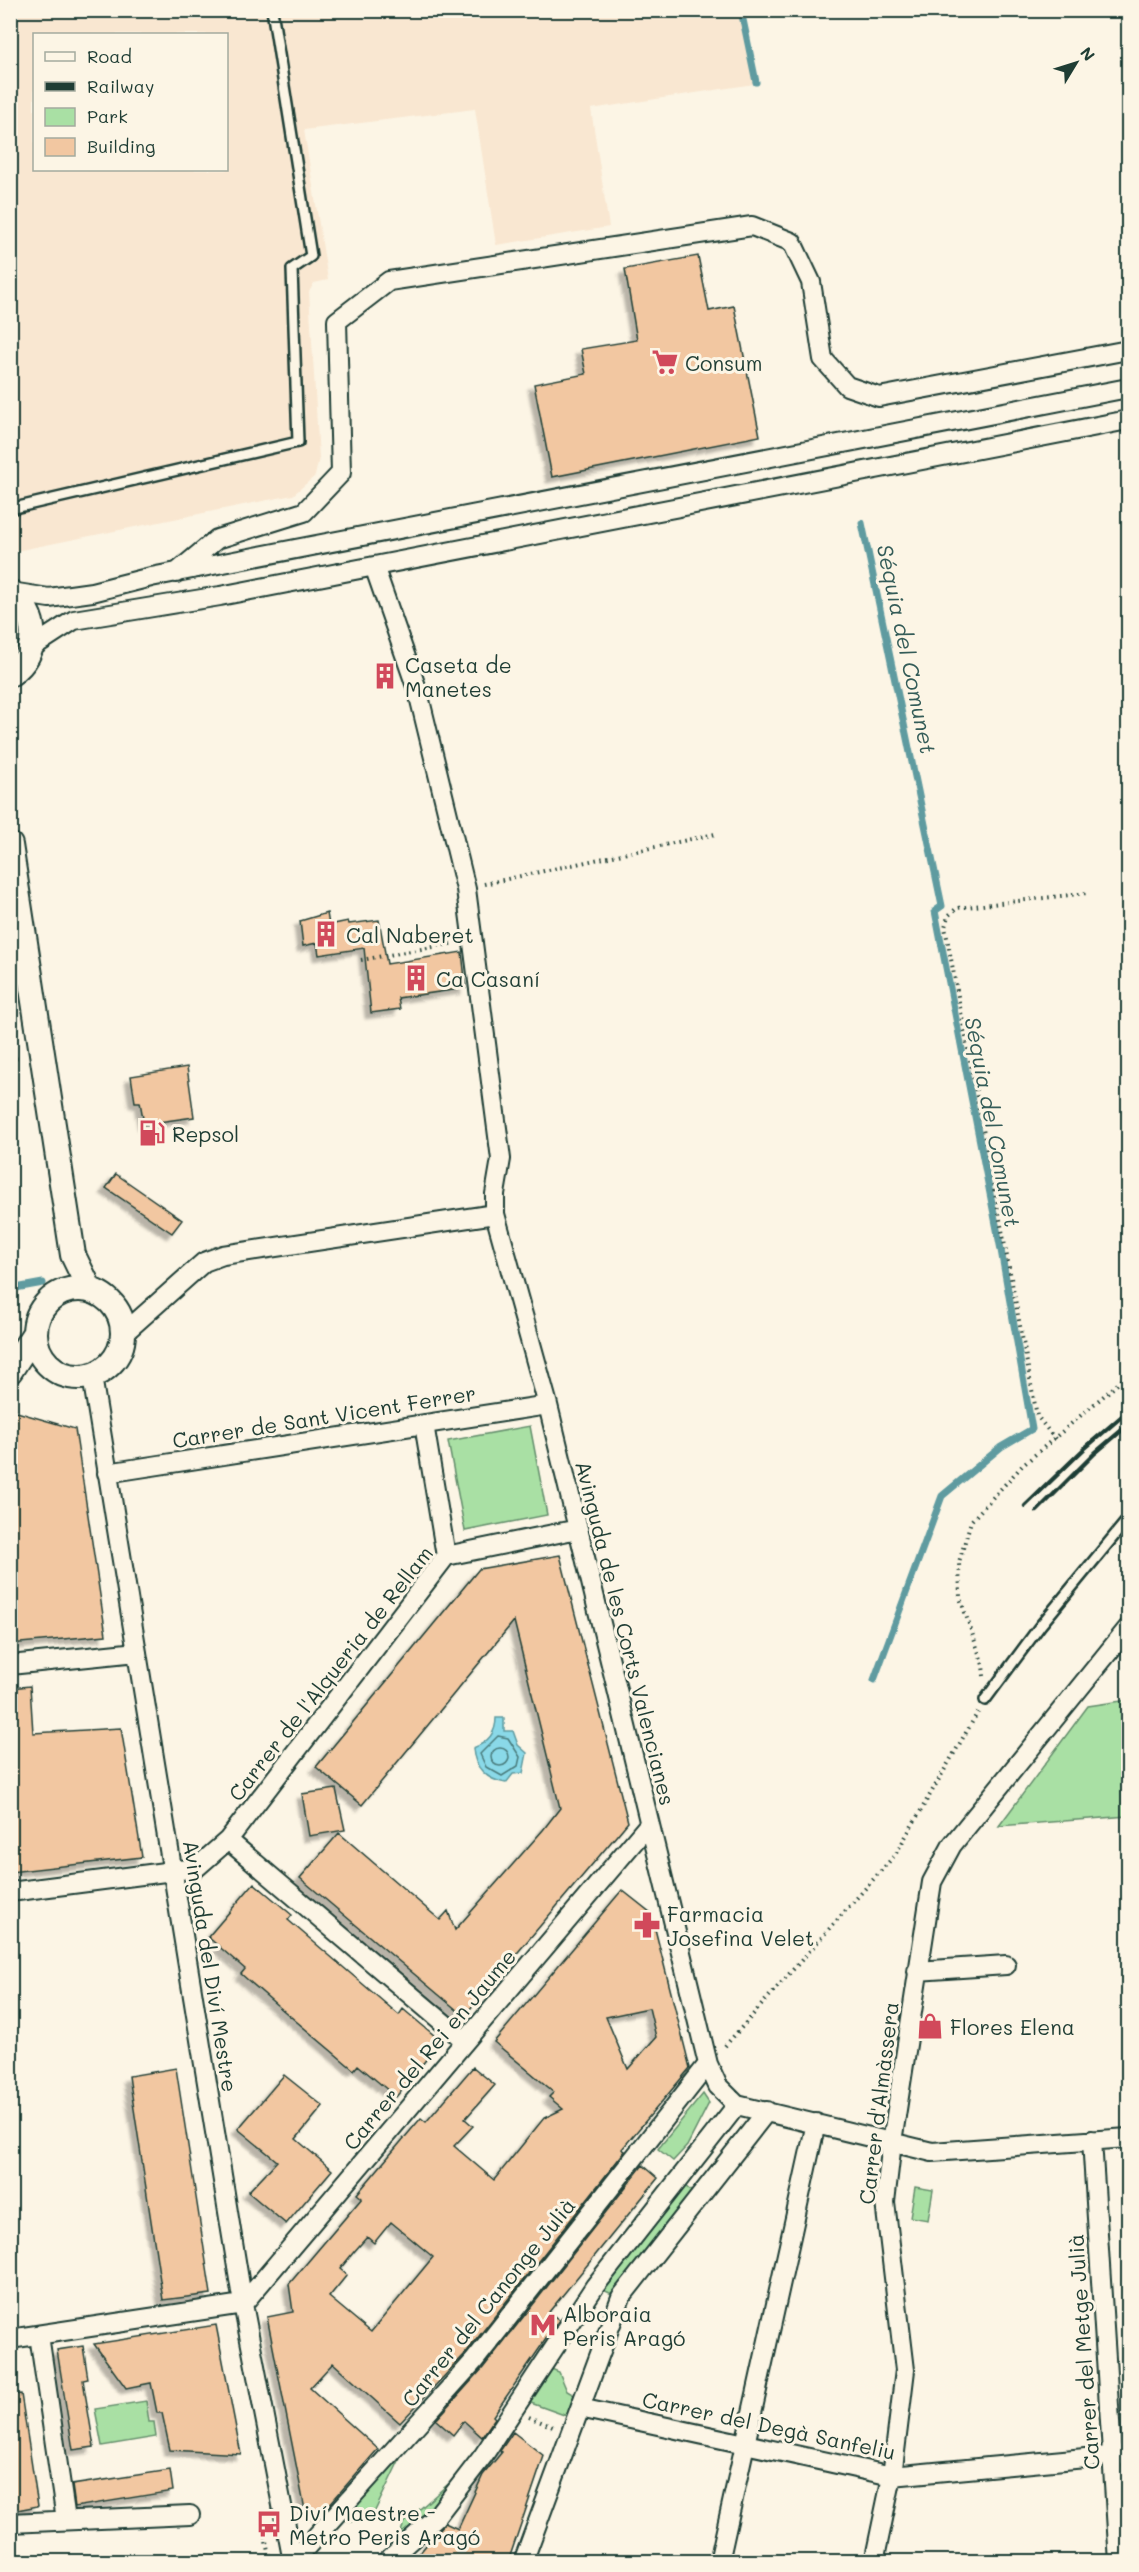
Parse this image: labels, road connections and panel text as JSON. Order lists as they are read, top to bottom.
{
  "streets": {
    "street": [
      "Carrer de Sant Vicent Ferrer",
      "Avinguda de les Corts Valencianes",
      "Carrer de l'Alqueria de Rellam",
      "Avinguda del Diví Mestre",
      "Carrer del Rei en Jaume",
      "Carrer d'Almàssera",
      "Carrer del Canonge Julià",
      "Carrer del Metge Julià",
      "Carrer del Degà Sanfeliu"
    ]
  },
  "crossings": [
    ["Carrer de Sant Vicent Ferrer", "Avinguda de les Corts Valencianes"],
    ["Carrer de Sant Vicent Ferrer", "Avinguda del Diví Mestre"],
    ["Avinguda de les Corts Valencianes", "Carrer de l'Alqueria de Rellam"],
    ["Avinguda de les Corts Valencianes", "Carrer del Rei en Jaume"],
    ["Avinguda de les Corts Valencianes", "Carrer del Canonge Julià"],
    ["Carrer de l'Alqueria de Rellam", "Avinguda del Diví Mestre"],
    ["Avinguda del Diví Mestre", "Carrer del Rei en Jaume"],
    ["Avinguda del Diví Mestre", "Carrer del Canonge Julià"],
    ["Carrer d'Almàssera", "Carrer del Degà Sanfeliu"],
    ["Carrer del Metge Julià", "Carrer del Degà Sanfeliu"]
  ],
  "water": ["Séquia del Comunet"],
  "places": {
    "supermarket": ["Consum"],
    "building": ["Caseta de Manetes", "Cal Naberet", "Ca Casaní"],
    "fuel station": ["Repsol"],
    "pharmacy": ["Farmacia Josefina Velet"],
    "shop": ["Flores Elena"],
    "metro station": ["Alboraia Peris Aragó"],
    "bus stop": ["Diví Maestre - Metro Peris Aragó"]
  },
  "legend": [
    "Road",
    "Railway",
    "Park",
    "Building"
  ],
  "north": "top right"
}
